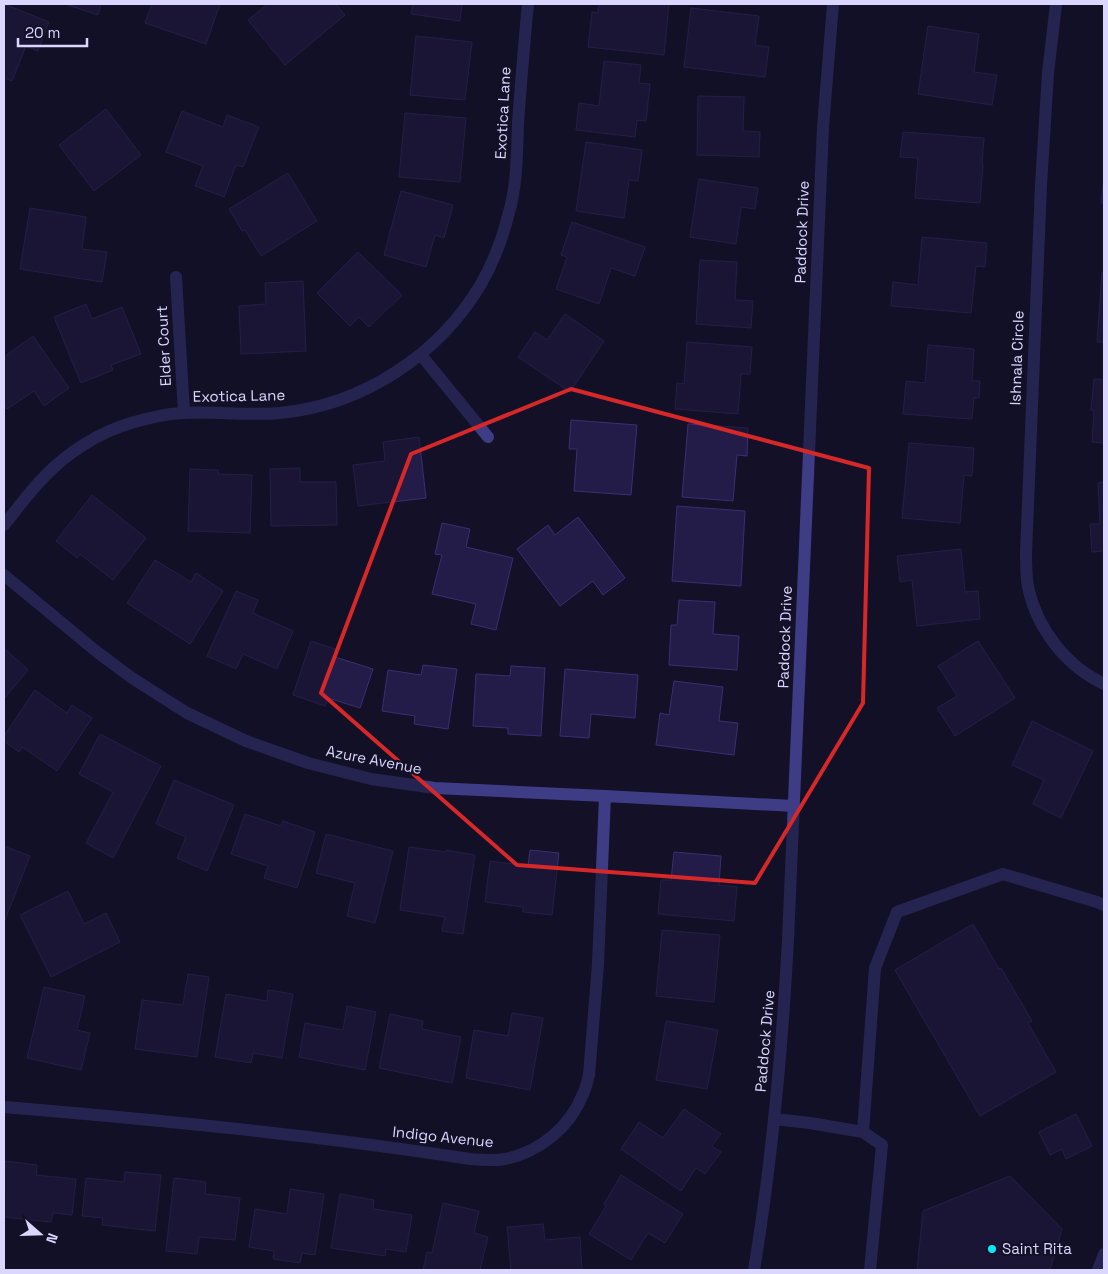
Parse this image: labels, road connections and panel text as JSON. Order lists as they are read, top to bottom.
{
  "streets": {
    "street": [
      "Exotica Lane",
      "Paddock Drive",
      "Elder Court",
      "Ishnala Circle",
      "Azure Avenue",
      "Indigo Avenue"
    ]
  },
  "crossings": [
    ["Exotica Lane", "Elder Court"],
    ["Paddock Drive", "Azure Avenue"],
    ["Azure Avenue", "Indigo Avenue"]
  ],
  "places": ["Saint Rita"],
  "scale_bar": "20 m",
  "north": "right"
}
